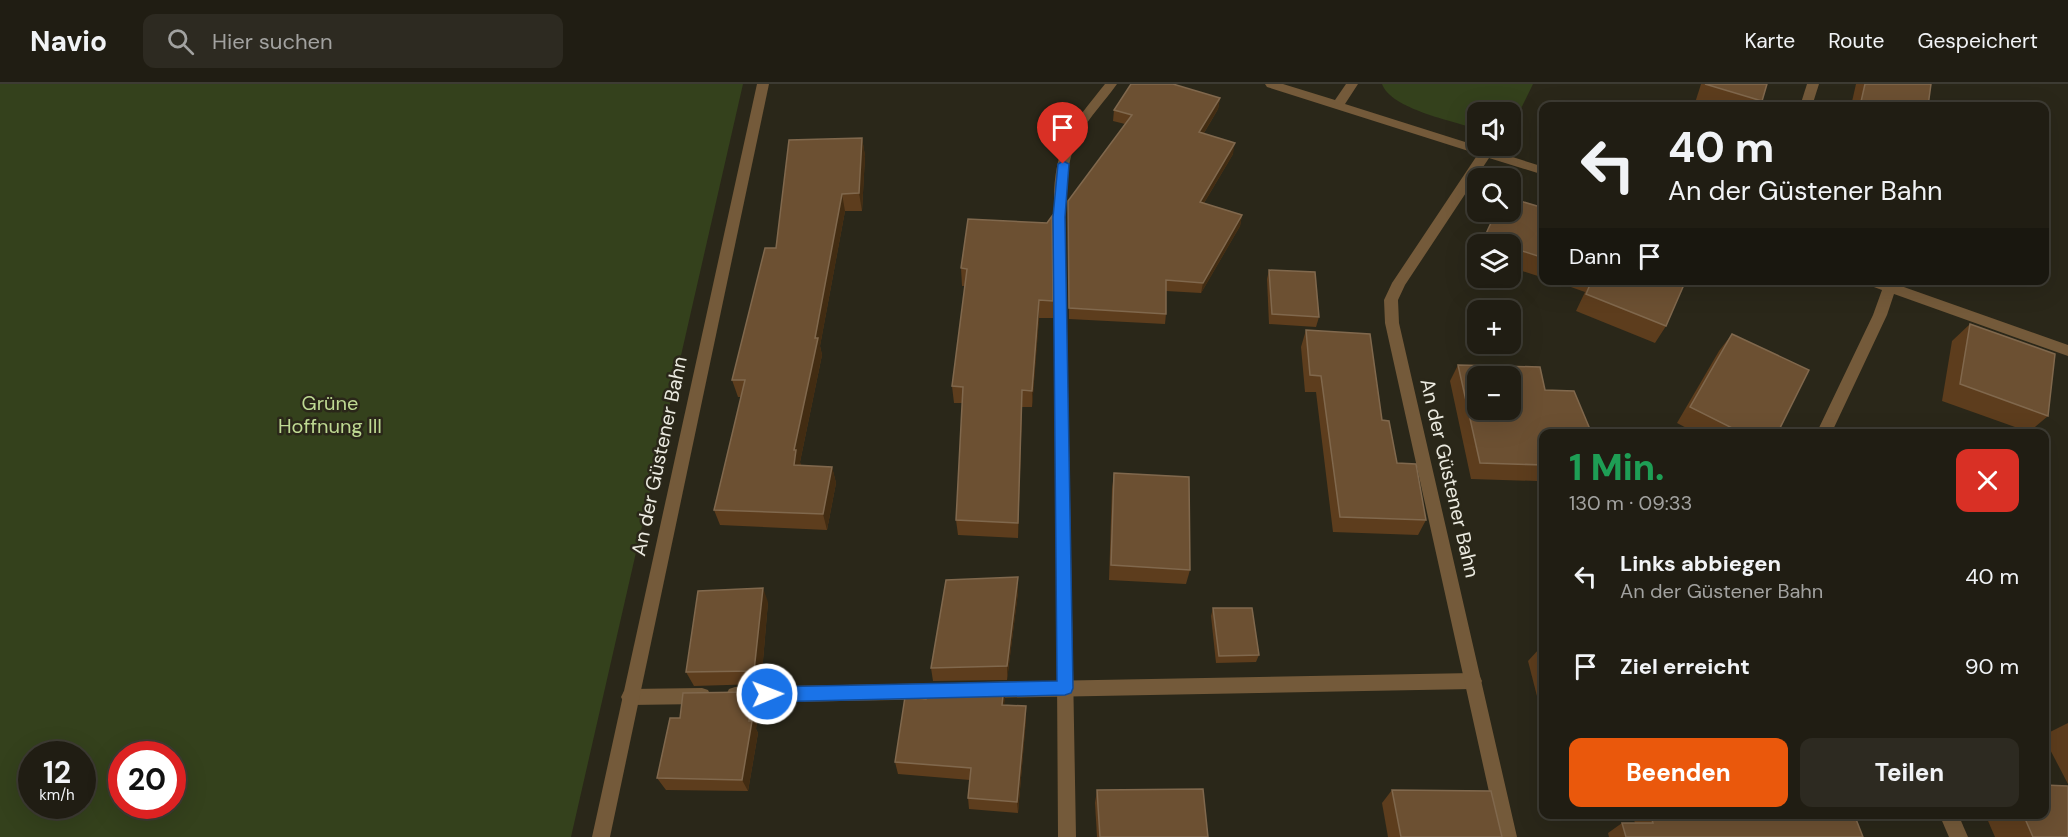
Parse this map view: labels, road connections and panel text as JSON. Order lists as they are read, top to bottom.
{
  "streets": {
    "street": ["An der Güstener Bahn"]
  },
  "parks": ["Grüne Hoffnung III"],
  "page": {
    "header": "Navio",
    "search": "Hier suchen",
    "nav": ["Karte", "Route", "Gespeichert"],
    "map_buttons": ["+", "−"],
    "turn": ["40 m", "An der Güstener Bahn"],
    "then": "Dann",
    "heading": ["1 Min.", "130 m · 09:33"],
    "list": [
      {
        "name": "Links abbiegen",
        "note": "An der Güstener Bahn",
        "value": "40 m"
      },
      {
        "name": "Ziel erreicht",
        "value": "90 m"
      }
    ],
    "buttons": ["Beenden", "Teilen"],
    "speed": "12 km/h",
    "limit": "20"
  }
}
